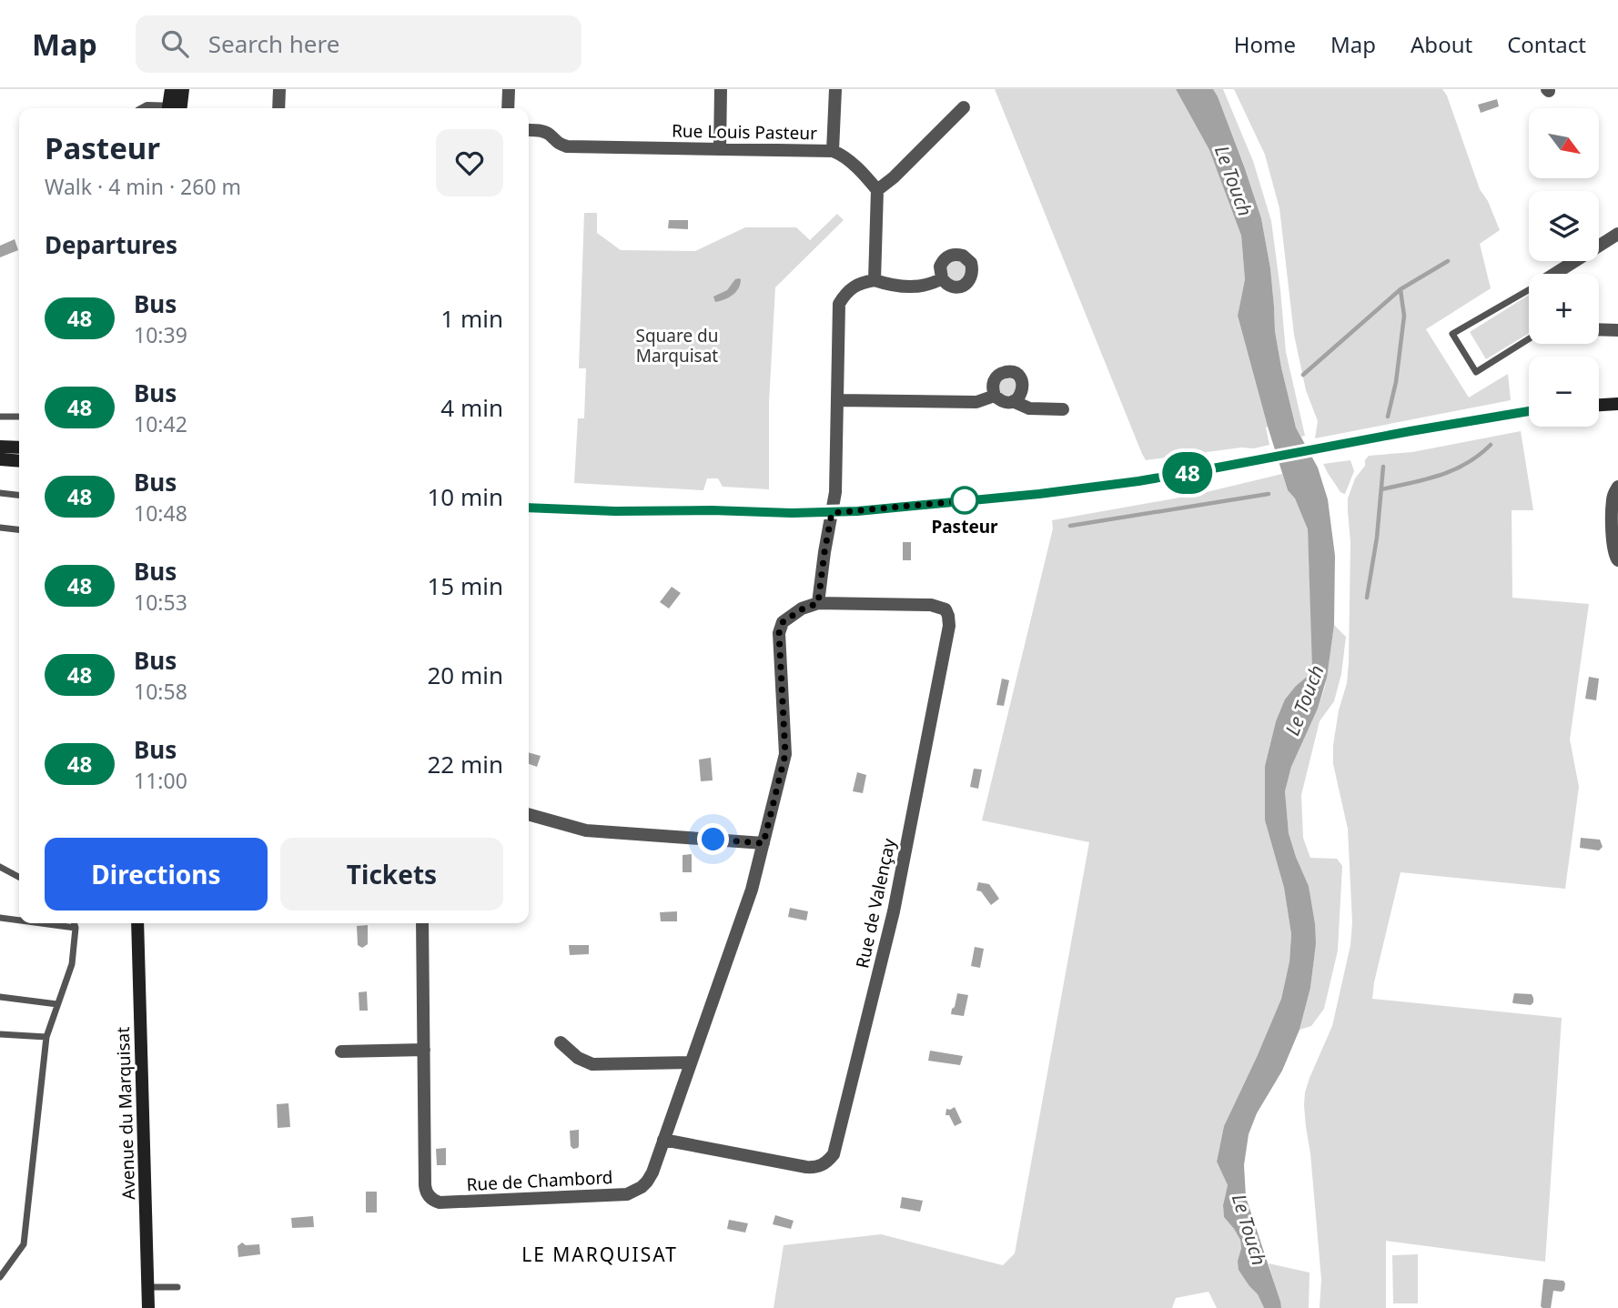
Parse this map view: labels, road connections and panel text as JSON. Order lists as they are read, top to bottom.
{
  "streets": {
    "main road": ["Avenue du Marquisat"],
    "street": ["Rue Louis Pasteur", "Rue de Valençay", "Rue de Chambord"]
  },
  "crossings": [
    ["Rue de Valençay", "Rue de Chambord"]
  ],
  "districts": ["LE MARQUISAT"],
  "water": ["Le Touch"],
  "parks": ["Square du Marquisat"],
  "places": ["Pasteur"],
  "lines": ["bus line 48"],
  "north": "bottom right",
  "page": {
    "header": "Map",
    "search": "Search here",
    "nav": [
      "Home",
      "Map",
      "About",
      "Contact"
    ],
    "on_map": "48",
    "map_buttons": ["+", "−"],
    "heading": [
      ["Pasteur", "Walk · 4 min · 260 m"],
      "Departures"
    ],
    "list": [
      {
        "mark": "48",
        "name": "Bus",
        "note": "10:39",
        "value": "1 min"
      },
      {
        "mark": "48",
        "name": "Bus",
        "note": "10:42",
        "value": "4 min"
      },
      {
        "mark": "48",
        "name": "Bus",
        "note": "10:48",
        "value": "10 min"
      },
      {
        "mark": "48",
        "name": "Bus",
        "note": "10:53",
        "value": "15 min"
      },
      {
        "mark": "48",
        "name": "Bus",
        "note": "10:58",
        "value": "20 min"
      },
      {
        "mark": "48",
        "name": "Bus",
        "note": "11:00",
        "value": "22 min"
      }
    ],
    "buttons": ["Directions", "Tickets"]
  }
}
